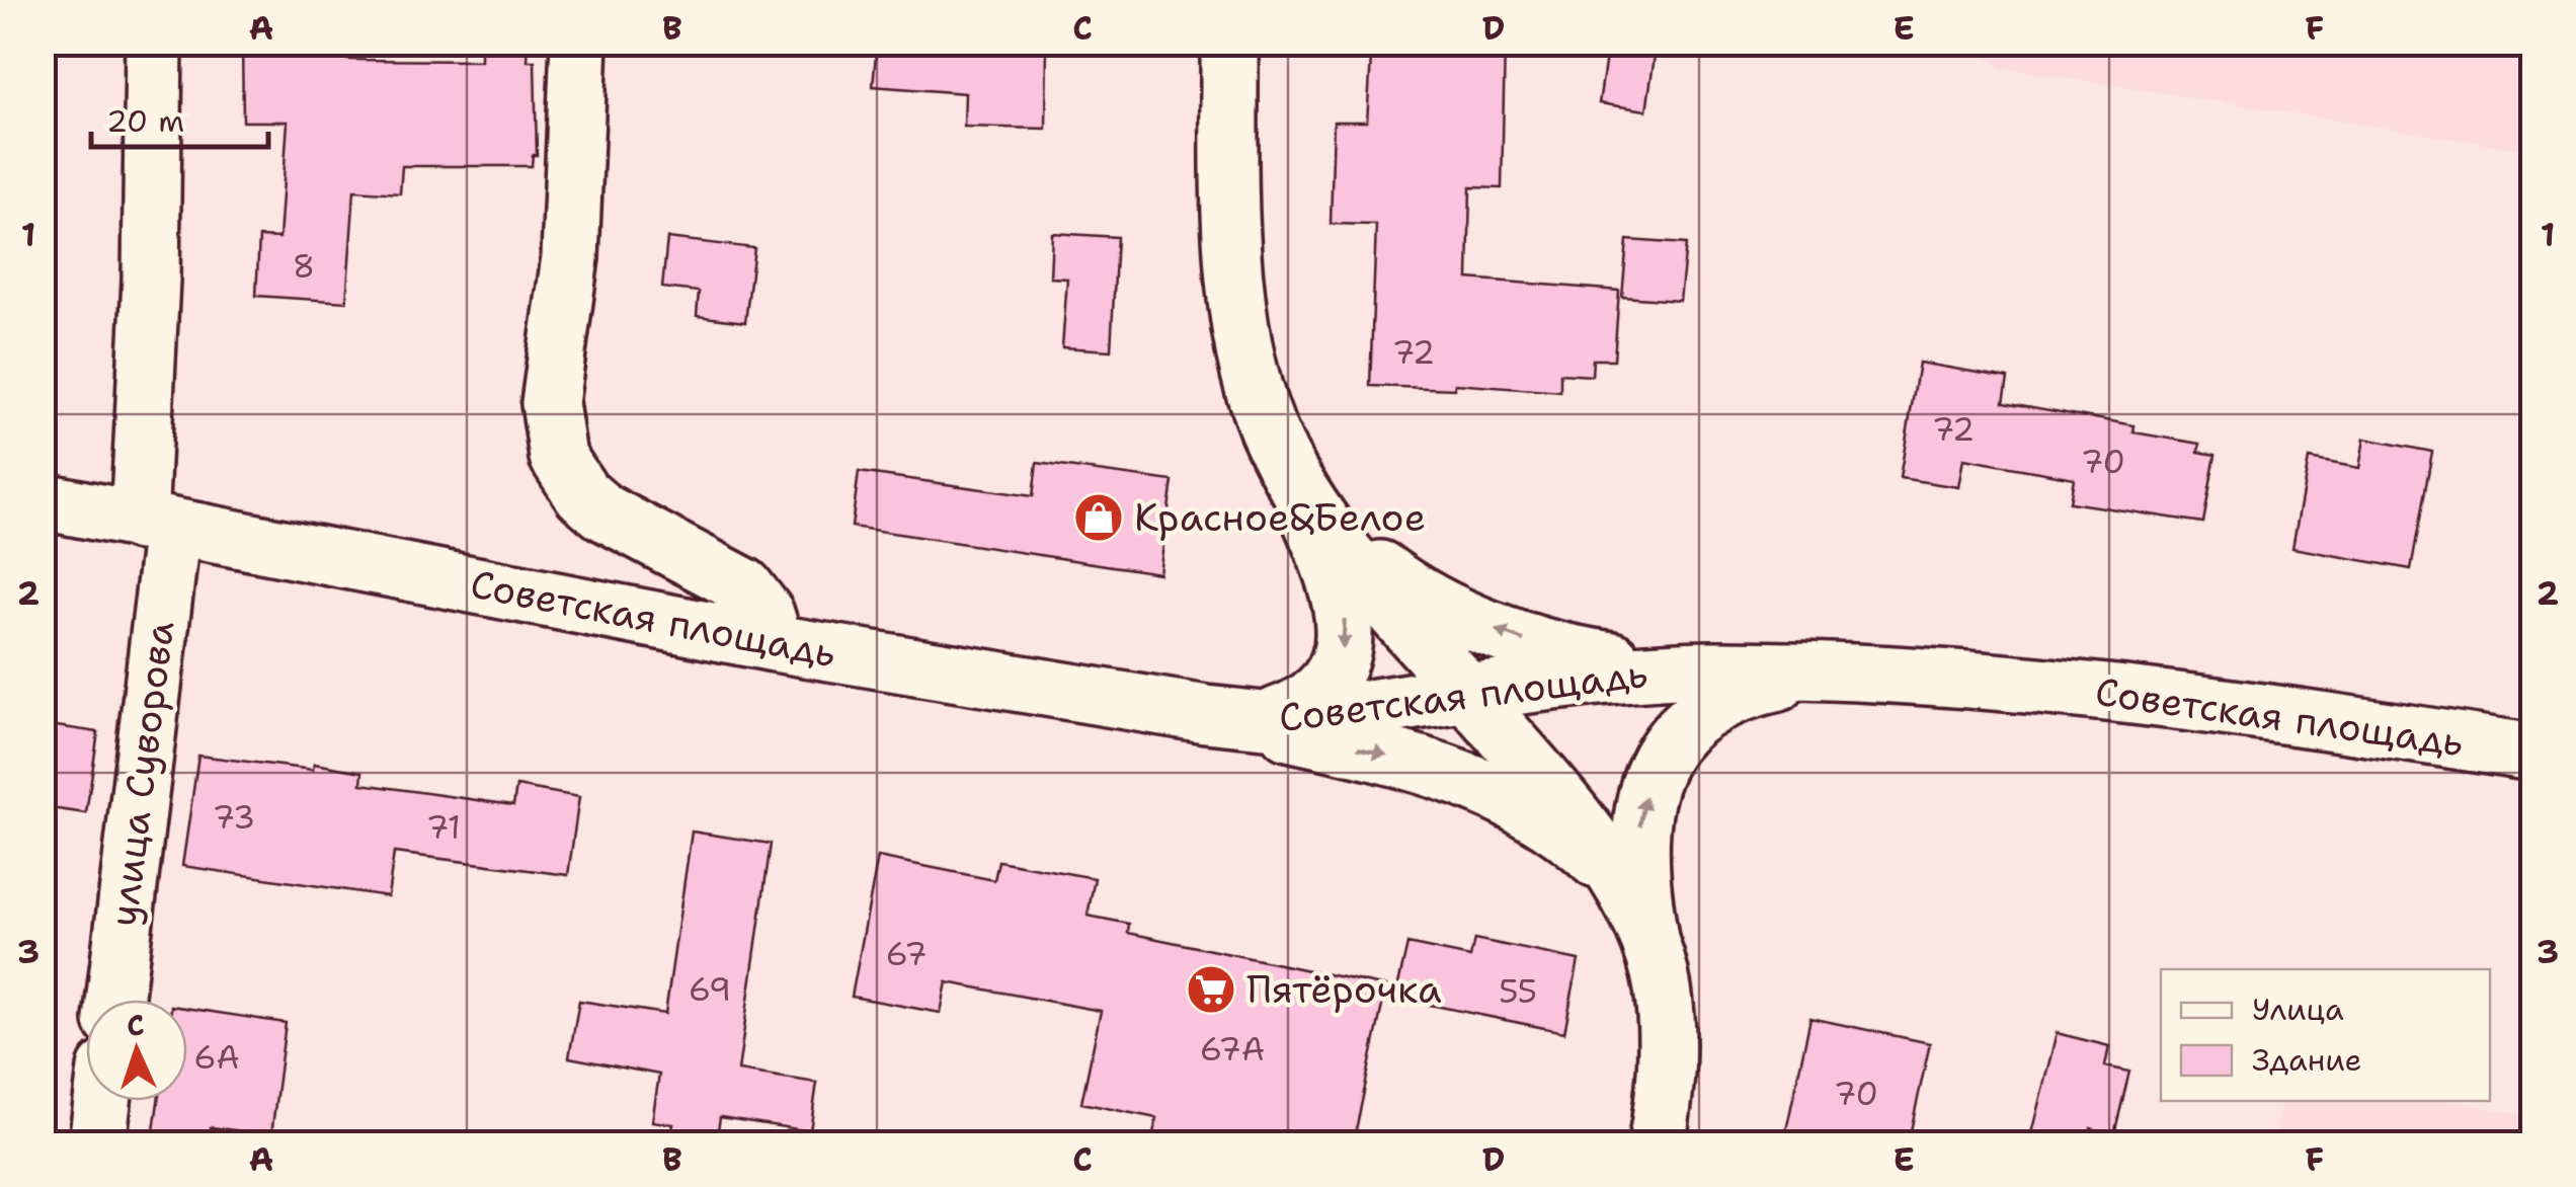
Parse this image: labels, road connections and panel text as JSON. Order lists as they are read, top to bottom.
{
  "streets": {
    "street": ["Советская площадь", "улица Суворова"]
  },
  "crossings": [
    ["Советская площадь", "улица Суворова"]
  ],
  "places": {
    "shop": ["Красное&Белое"],
    "supermarket": ["Пятёрочка"]
  },
  "house_numbers": [
    "8",
    "72",
    "72",
    "70",
    "73",
    "71",
    "67",
    "69",
    "55",
    "67А",
    "6А",
    "70"
  ],
  "legend": ["Улица", "Здание"],
  "scale_bar": "20 m",
  "north": "top",
  "grid": {
    "columns": [
      "A",
      "B",
      "C",
      "D",
      "E",
      "F"
    ],
    "rows": ["1", "2", "3"]
  }
}
